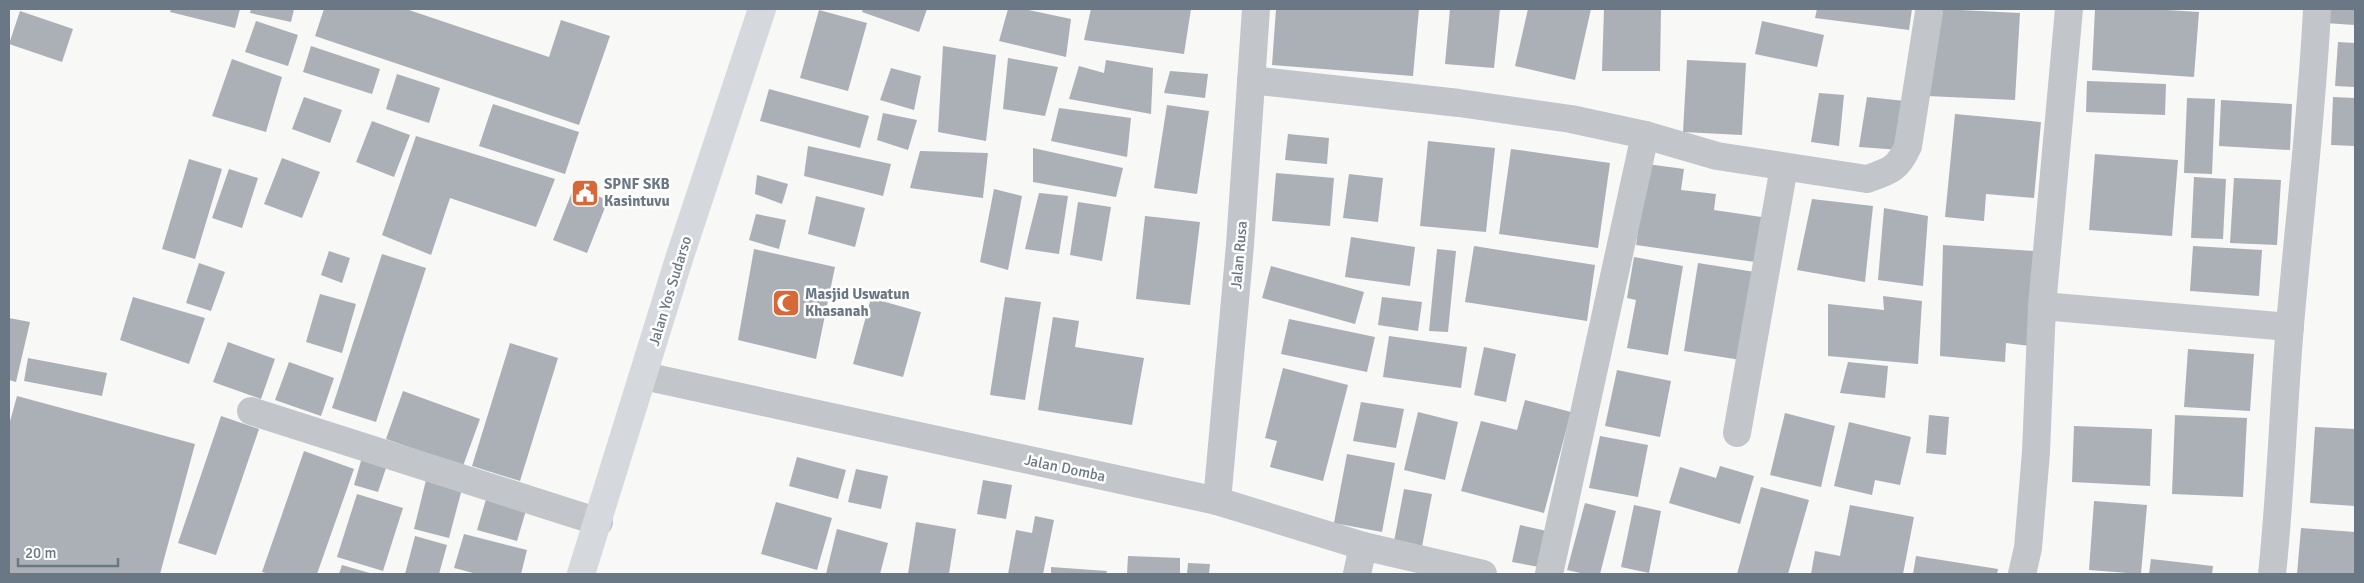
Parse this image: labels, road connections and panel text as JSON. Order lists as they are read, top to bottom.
{
  "streets": {
    "highway": ["Jalan Yos Sudarso"],
    "street": ["Jalan Rusa", "Jalan Domba"]
  },
  "crossings": [
    ["Jalan Rusa", "Jalan Domba"],
    ["Jalan Yos Sudarso", "Jalan Domba"]
  ],
  "places": {
    "public building": ["SPNF SKB Kasintuvu"],
    "mosque": ["Masjid Uswatun Khasanah"]
  },
  "scale_bar": "20 m"
}
